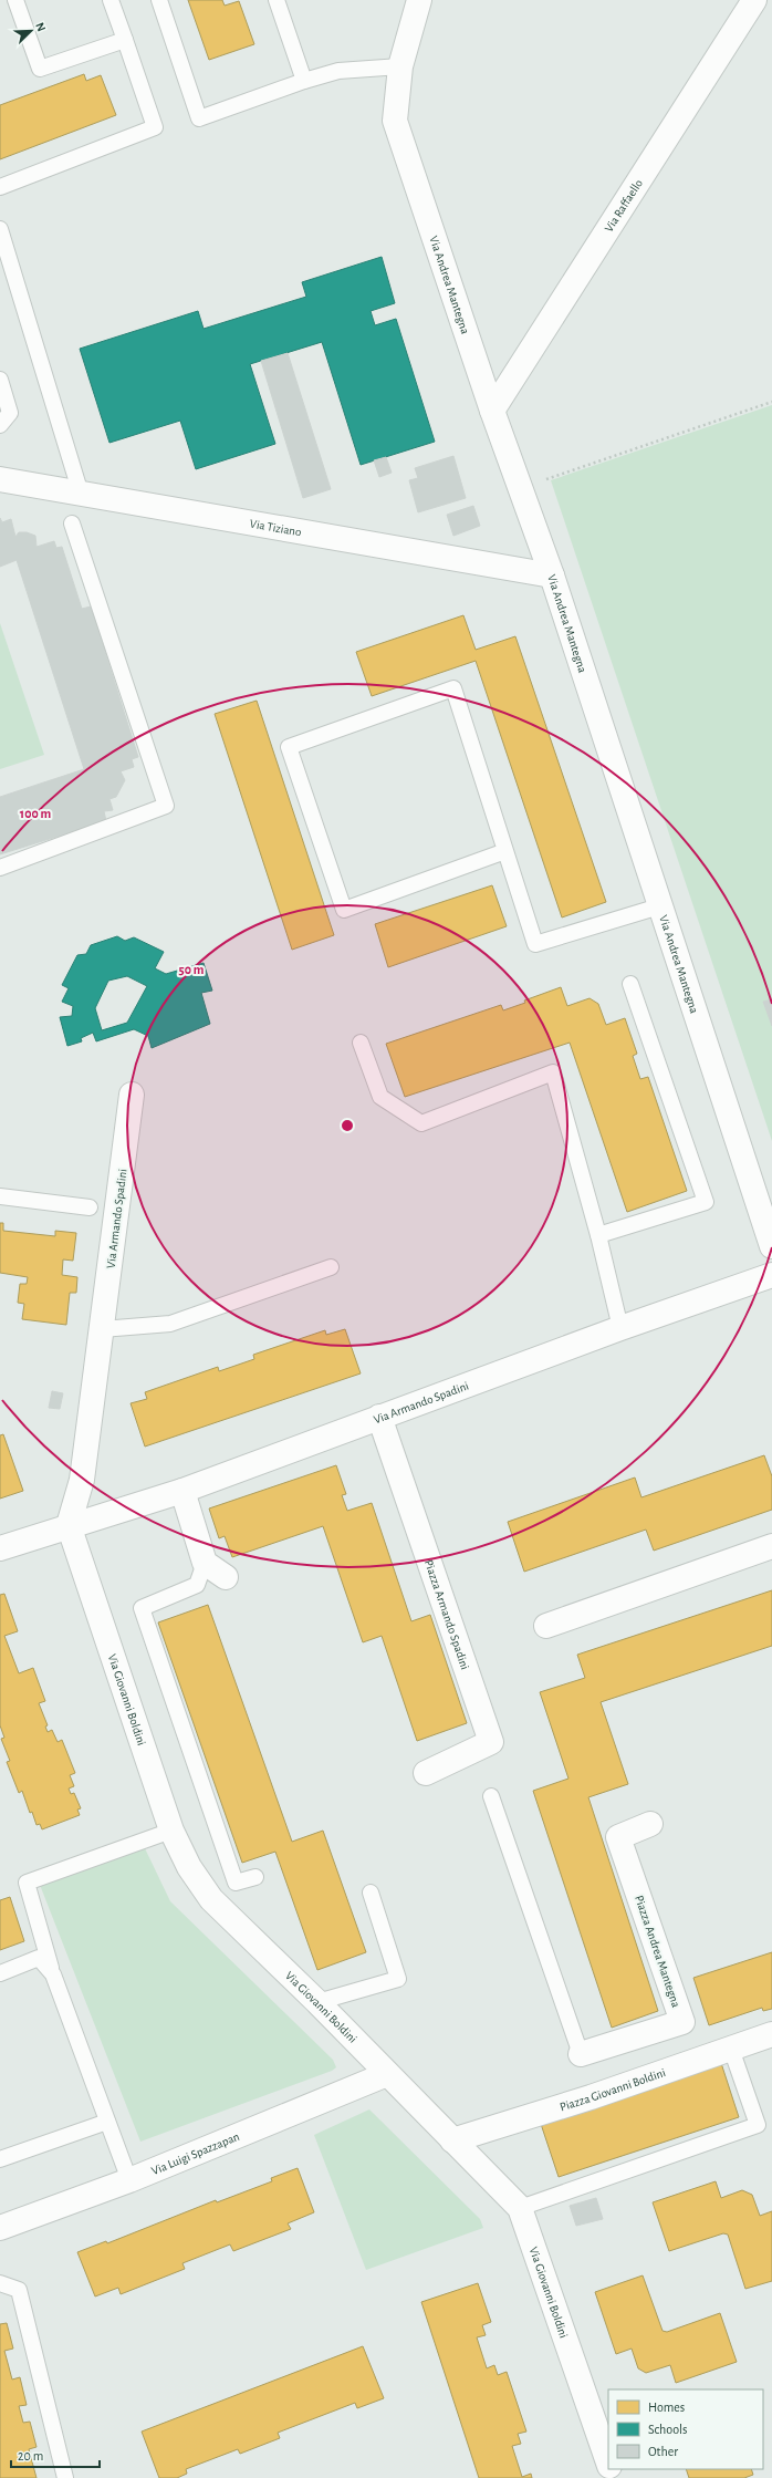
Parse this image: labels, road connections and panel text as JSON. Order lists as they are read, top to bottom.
{
  "streets": {
    "street": [
      "Via Raffaello",
      "Via Andrea Mantegna",
      "Via Tiziano",
      "Via Armando Spadini",
      "Piazza Armando Spadini",
      "Via Giovanni Boldini",
      "Piazza Andrea Mantegna",
      "Piazza Giovanni Boldini",
      "Via Luigi Spazzapan"
    ]
  },
  "crossings": [
    ["Via Raffaello", "Via Andrea Mantegna"],
    ["Via Andrea Mantegna", "Via Tiziano"],
    ["Via Armando Spadini", "Piazza Armando Spadini"],
    ["Via Armando Spadini", "Via Giovanni Boldini"],
    ["Via Giovanni Boldini", "Piazza Giovanni Boldini"],
    ["Via Giovanni Boldini", "Via Luigi Spazzapan"]
  ],
  "legend": ["Homes", "Schools", "Other"],
  "scale_bar": "20 m",
  "north": "top right",
  "rings": ["100 m", "50 m"]
}
